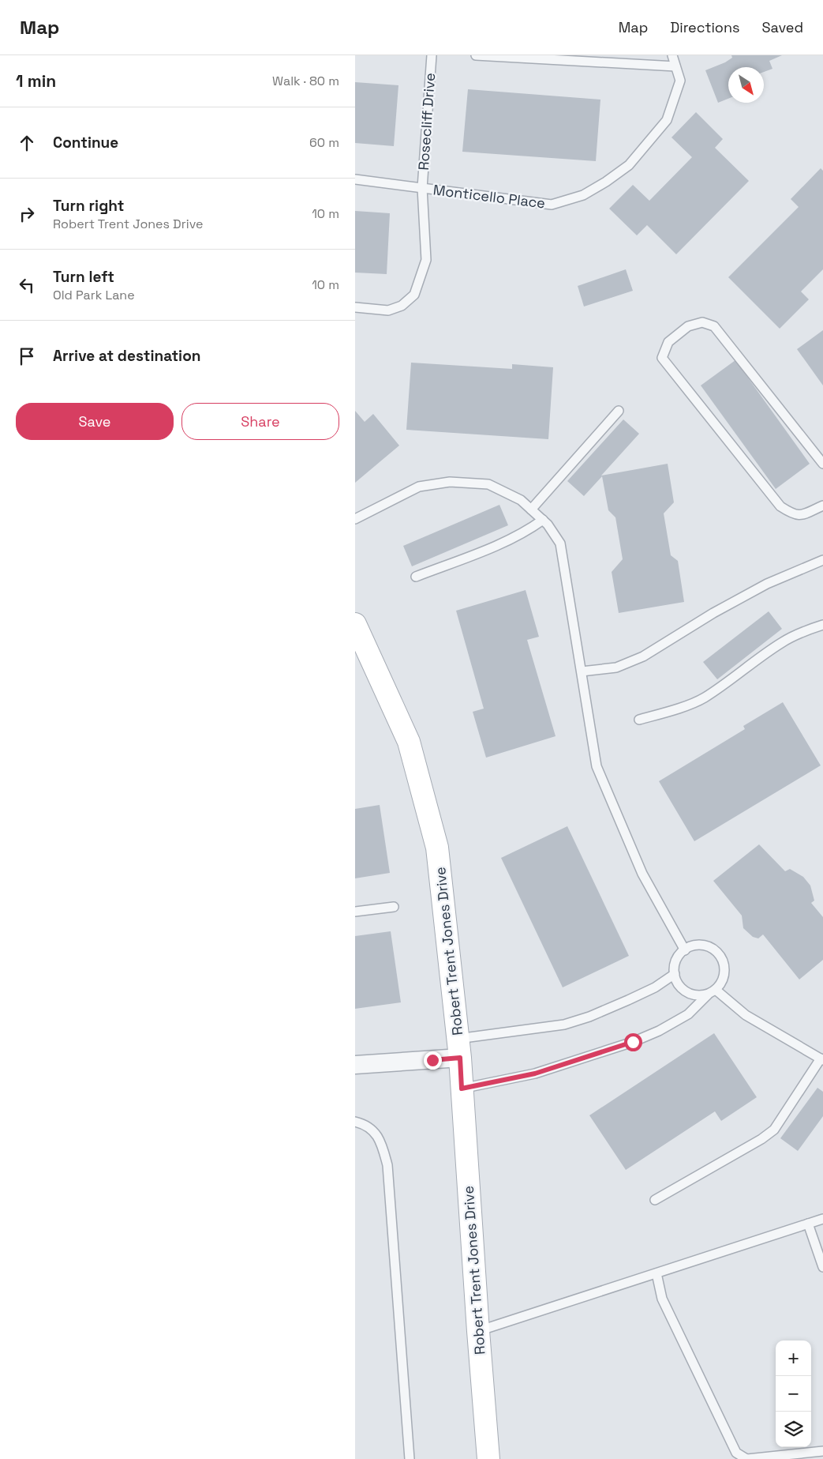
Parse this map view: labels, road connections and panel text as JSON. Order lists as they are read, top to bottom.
{
  "streets": {
    "street": ["Robert Trent Jones Drive"],
    "lane": ["Rosecliff Drive", "Monticello Place"]
  },
  "crossings": [
    ["Rosecliff Drive", "Monticello Place"]
  ],
  "north": "bottom right",
  "page": {
    "header": "Map",
    "nav": ["Map", "Directions", "Saved"],
    "heading": ["1 min", "Walk · 80 m"],
    "list": [
      ["Continue", "60 m"],
      ["Turn right", "Robert Trent Jones Drive", "10 m"],
      ["Turn left", "Old Park Lane", "10 m"],
      "Arrive at destination"
    ],
    "buttons": ["Save", "Share"],
    "map_buttons": ["+", "−"]
  }
}
